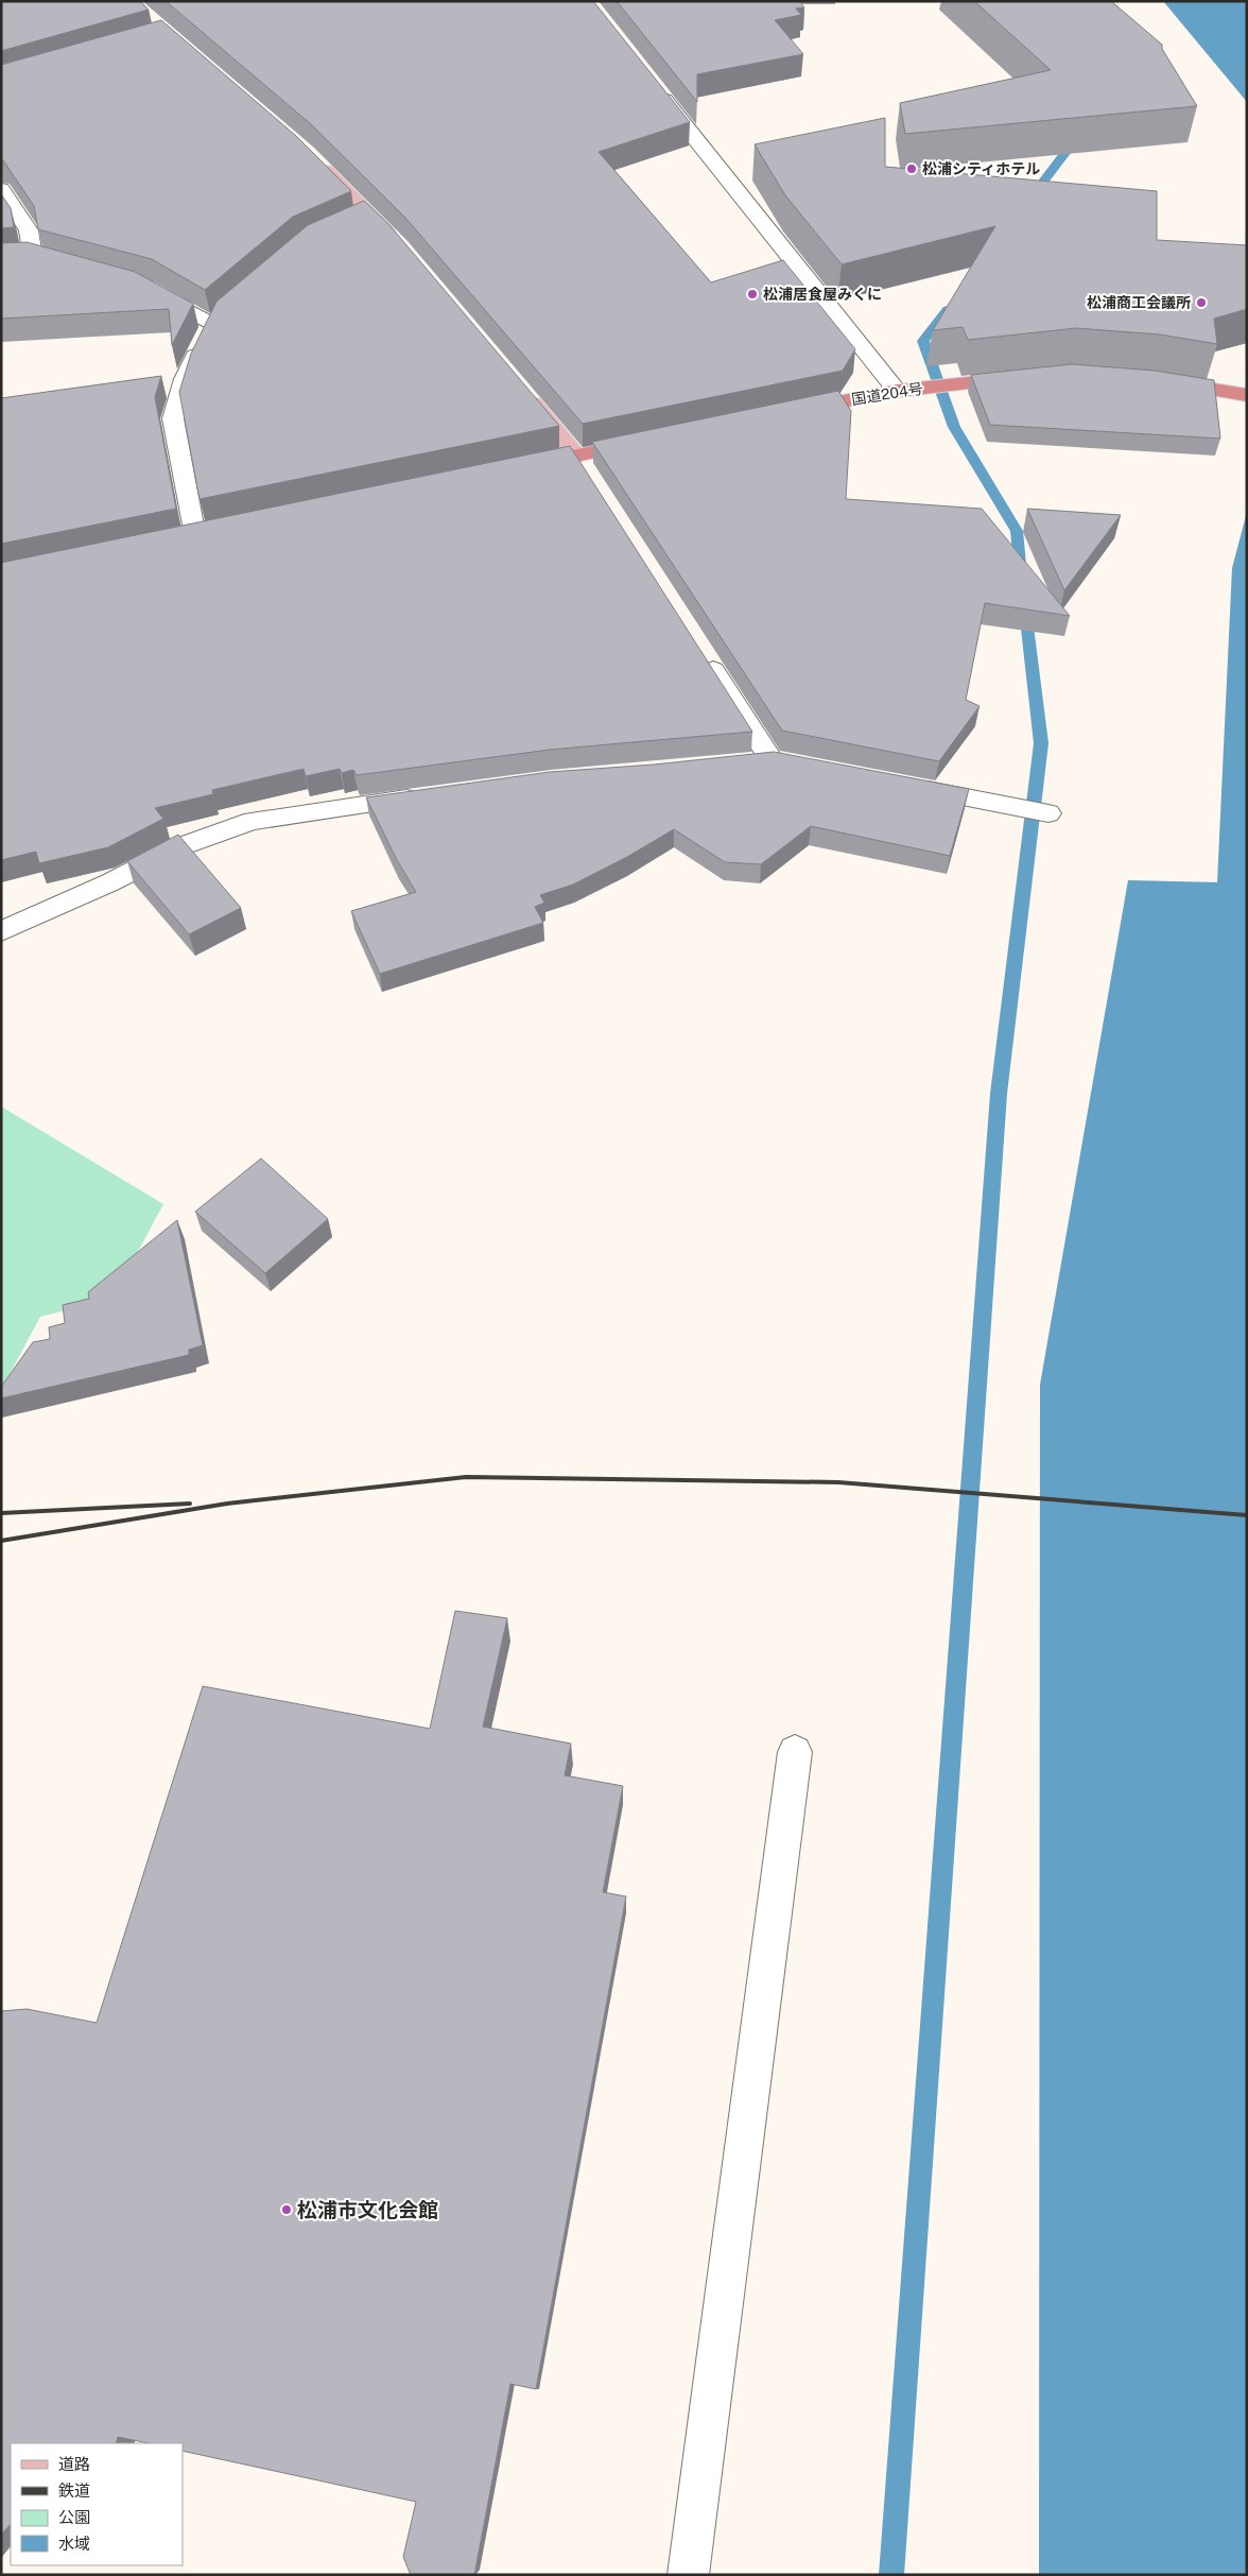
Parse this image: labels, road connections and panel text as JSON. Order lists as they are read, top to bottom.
{
  "streets": {
    "highway": ["国道204号"]
  },
  "places": [
    "松浦シティホテル",
    "松浦居食屋みくに",
    "松浦商工会議所",
    "松浦市文化会館"
  ],
  "legend": [
    "道路",
    "鉄道",
    "公園",
    "水域"
  ]
}
